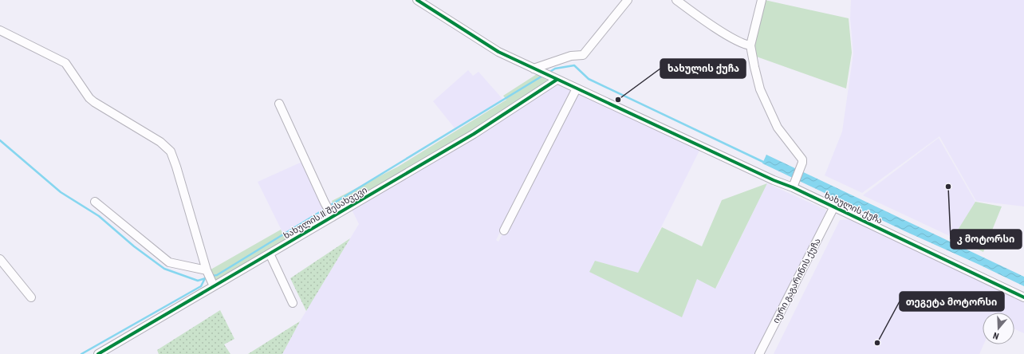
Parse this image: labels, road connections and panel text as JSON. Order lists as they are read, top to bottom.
{
  "streets": {
    "street": ["ხახულის ქუჩა", "ხახულის II შესახვევი", "იური გაგარინის ქუჩა"]
  },
  "crossings": [
    ["ხახულის ქუჩა", "ხახულის II შესახვევი"],
    ["ხახულის ქუჩა", "იური გაგარინის ქუჩა"]
  ],
  "places": ["ხახულის ქუჩა", "კ მოტორსი", "თეგეტა მოტორსი"],
  "north": "bottom"
}
